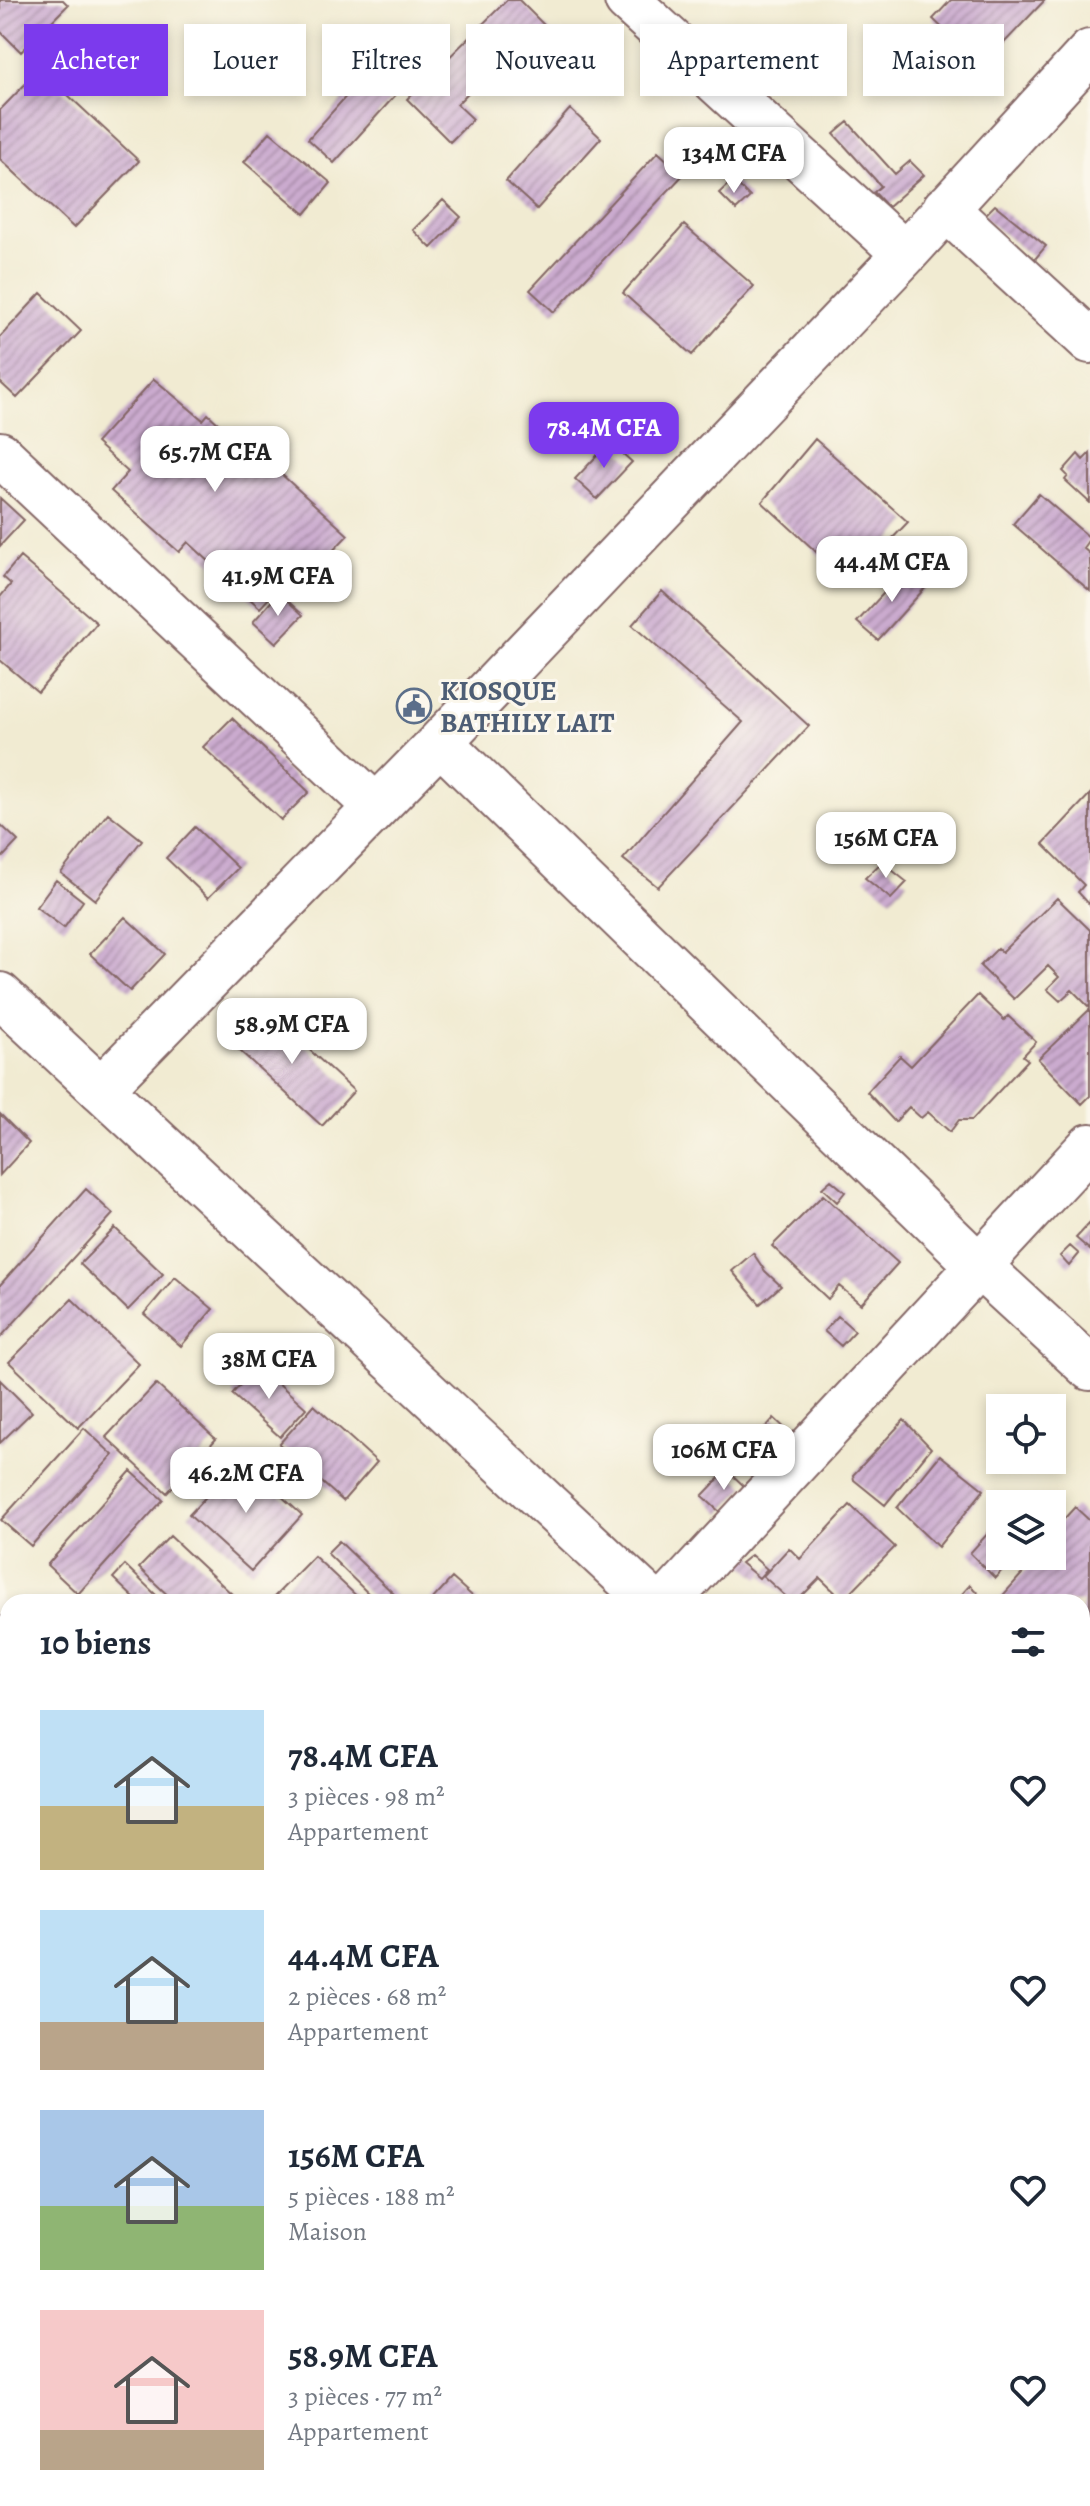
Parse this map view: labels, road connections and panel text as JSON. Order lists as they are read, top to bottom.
{
  "places": {
    "public building": ["KIOSQUE BATHILY LAIT"]
  },
  "page": {
    "chip": [
      "Acheter",
      "Louer",
      "Filtres",
      "Nouveau",
      "Appartement",
      "Maison"
    ],
    "price": [
      "134M CFA",
      "78.4M CFA",
      "65.7M CFA",
      "44.4M CFA",
      "41.9M CFA",
      "156M CFA",
      "58.9M CFA",
      "38M CFA",
      "106M CFA",
      "46.2M CFA"
    ],
    "heading": "10 biens",
    "list": [
      {
        "name": "78.4M CFA",
        "note": "3 pièces · 98 m² · Appartement"
      },
      {
        "name": "44.4M CFA",
        "note": "2 pièces · 68 m² · Appartement"
      },
      {
        "name": "156M CFA",
        "note": "5 pièces · 188 m² · Maison"
      },
      {
        "name": "58.9M CFA",
        "note": "3 pièces · 77 m² · Appartement"
      }
    ]
  }
}
